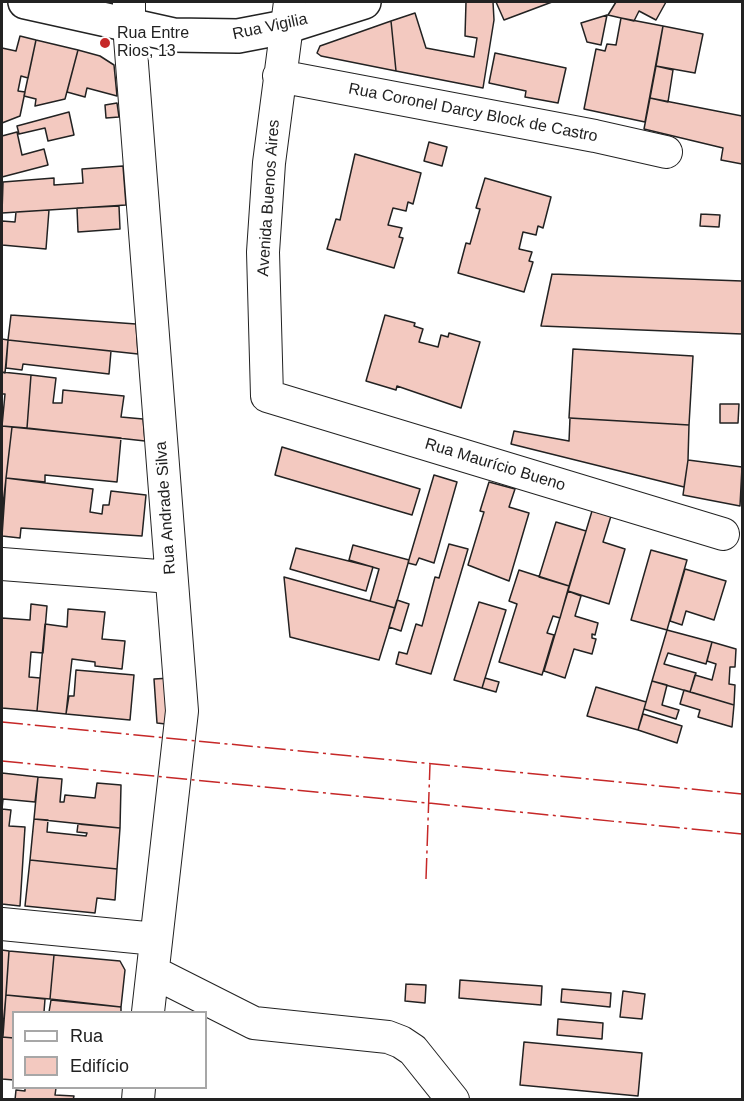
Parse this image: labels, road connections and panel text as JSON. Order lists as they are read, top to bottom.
{
  "streets": {
    "street": [
      "Rua Vigilia",
      "Rua Coronel Darcy Block de Castro",
      "Avenida Buenos Aires",
      "Rua Maurício Bueno",
      "Rua Andrade Silva"
    ]
  },
  "crossings": [
    ["Rua Vigilia", "Avenida Buenos Aires"],
    ["Rua Vigilia", "Rua Andrade Silva"],
    ["Rua Coronel Darcy Block de Castro", "Avenida Buenos Aires"],
    ["Avenida Buenos Aires", "Rua Maurício Bueno"]
  ],
  "places": ["Rua Entre Rios, 13"],
  "legend": ["Rua", "Edifício"]
}
